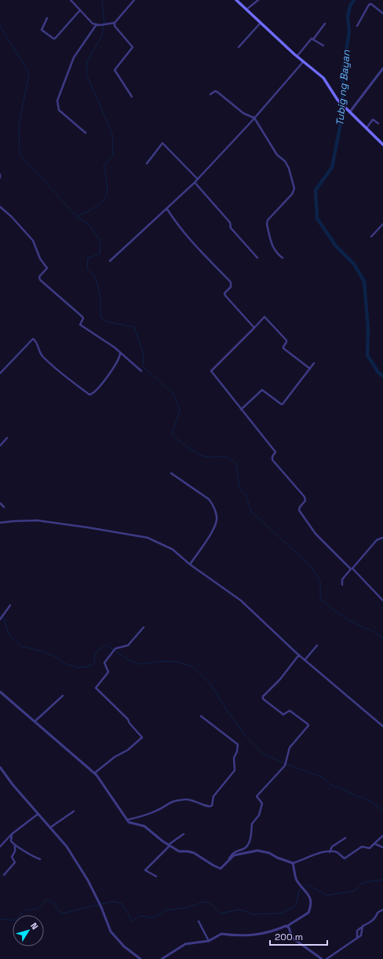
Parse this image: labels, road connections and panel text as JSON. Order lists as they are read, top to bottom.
{
  "water": ["Tubig ng Bayan"],
  "scale_bar": "200 m",
  "north": "top right"
}
